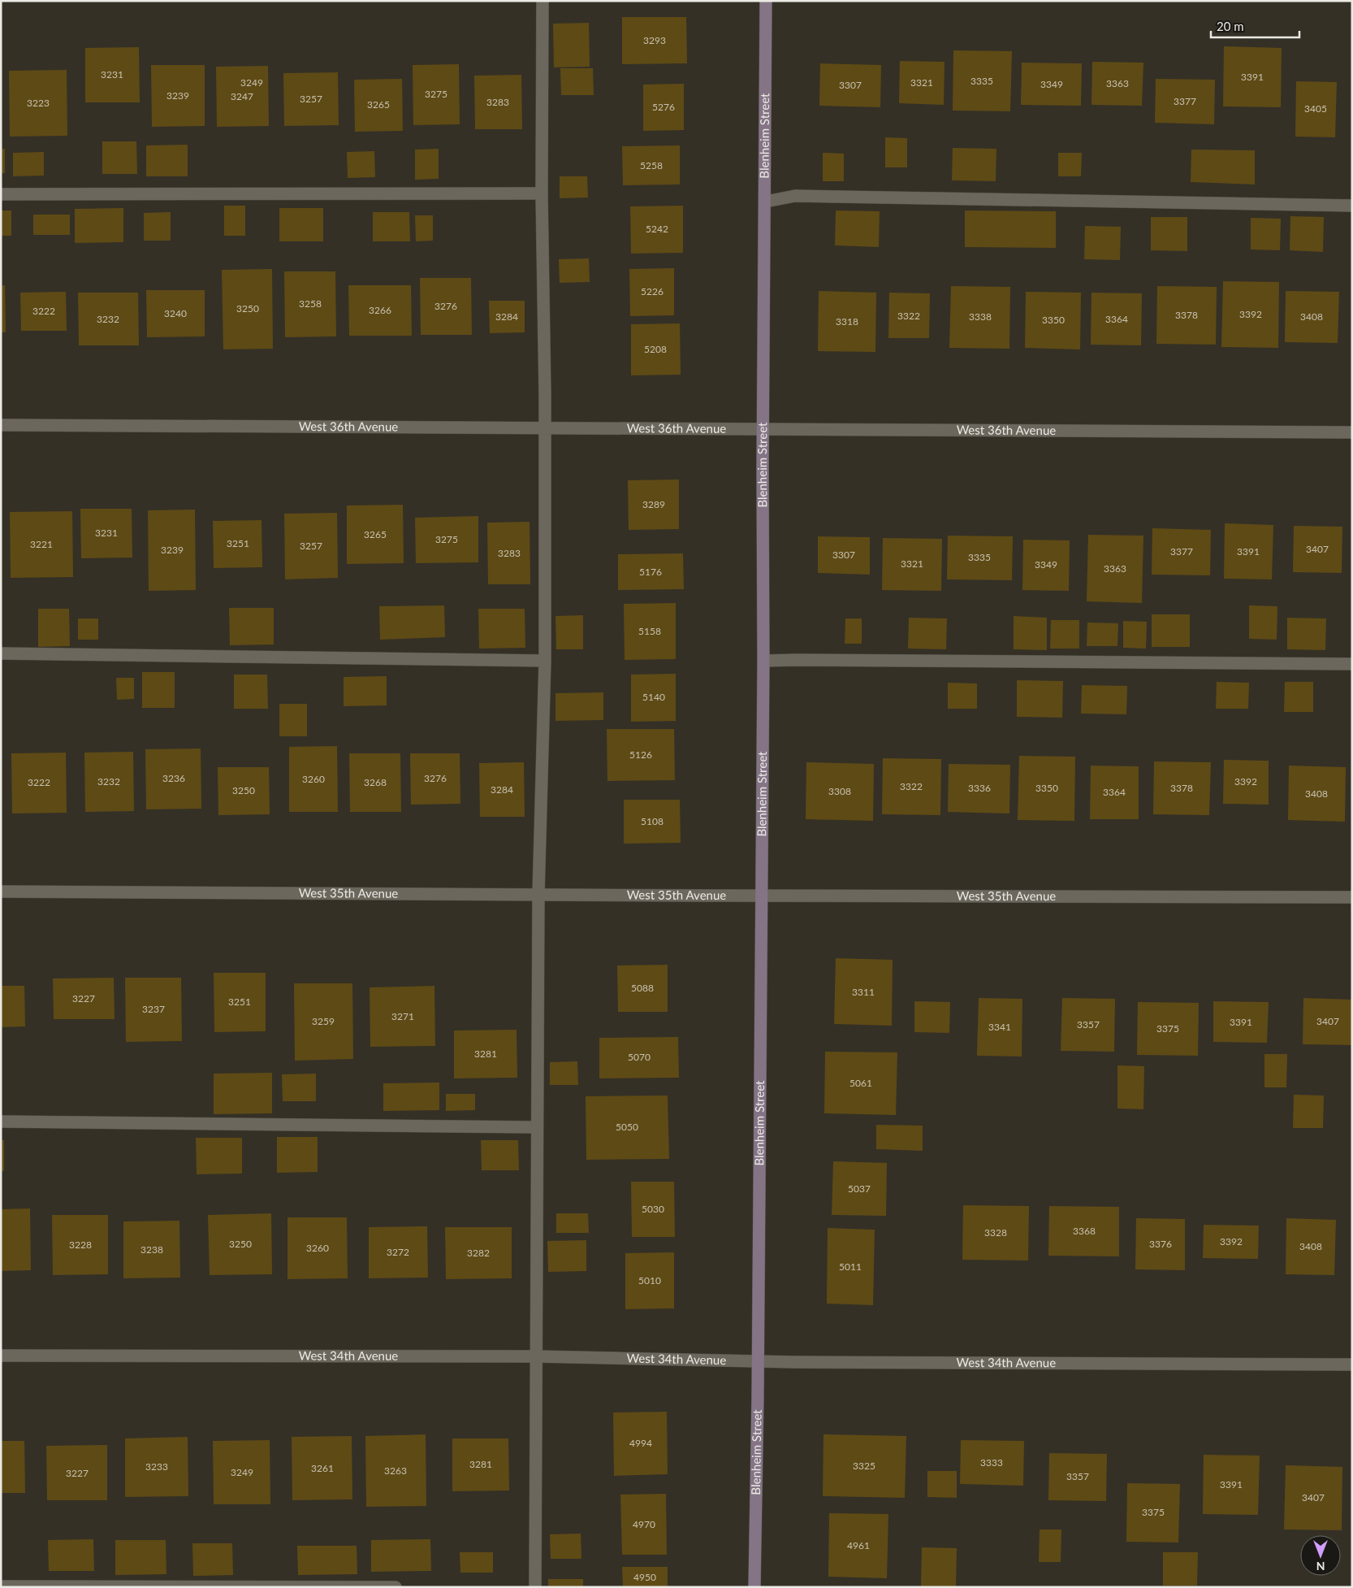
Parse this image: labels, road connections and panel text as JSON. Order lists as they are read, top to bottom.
{
  "streets": {
    "street": [
      "Blenheim Street",
      "West 36th Avenue",
      "West 35th Avenue",
      "West 34th Avenue"
    ]
  },
  "crossings": [
    ["Blenheim Street", "West 36th Avenue"],
    ["Blenheim Street", "West 35th Avenue"],
    ["Blenheim Street", "West 34th Avenue"]
  ],
  "house_numbers": [
    "3293",
    "3231",
    "3391",
    "3335",
    "3249",
    "3321",
    "3363",
    "3349",
    "3307",
    "3275",
    "3239",
    "3247",
    "3257",
    "3377",
    "3283",
    "3223",
    "3265",
    "5276",
    "3405",
    "5258",
    "5242",
    "5226",
    "3258",
    "3276",
    "3250",
    "3266",
    "3222",
    "3240",
    "3392",
    "3378",
    "3322",
    "3284",
    "3338",
    "3408",
    "3232",
    "3364",
    "3350",
    "3318",
    "5208",
    "3289",
    "3231",
    "3265",
    "3275",
    "3251",
    "3221",
    "3257",
    "3407",
    "3239",
    "3377",
    "3391",
    "3283",
    "3307",
    "3335",
    "3321",
    "3349",
    "3363",
    "5176",
    "5158",
    "5140",
    "5126",
    "3236",
    "3276",
    "3260",
    "3232",
    "3392",
    "3222",
    "3268",
    "3322",
    "3336",
    "3350",
    "3378",
    "3284",
    "3250",
    "3308",
    "3364",
    "3408",
    "5108",
    "5088",
    "3311",
    "3227",
    "3251",
    "3237",
    "3271",
    "3259",
    "3407",
    "3391",
    "3357",
    "3341",
    "3375",
    "3281",
    "5070",
    "5061",
    "5050",
    "5037",
    "5030",
    "3368",
    "3328",
    "3392",
    "3250",
    "3376",
    "3228",
    "3408",
    "3260",
    "3238",
    "3272",
    "3282",
    "5011",
    "5010",
    "4994",
    "3333",
    "3281",
    "3325",
    "3233",
    "3261",
    "3263",
    "3249",
    "3227",
    "3357",
    "3391",
    "3407",
    "3375",
    "4970",
    "4961",
    "4950"
  ],
  "scale_bar": "20 m",
  "north": "bottom"
}
